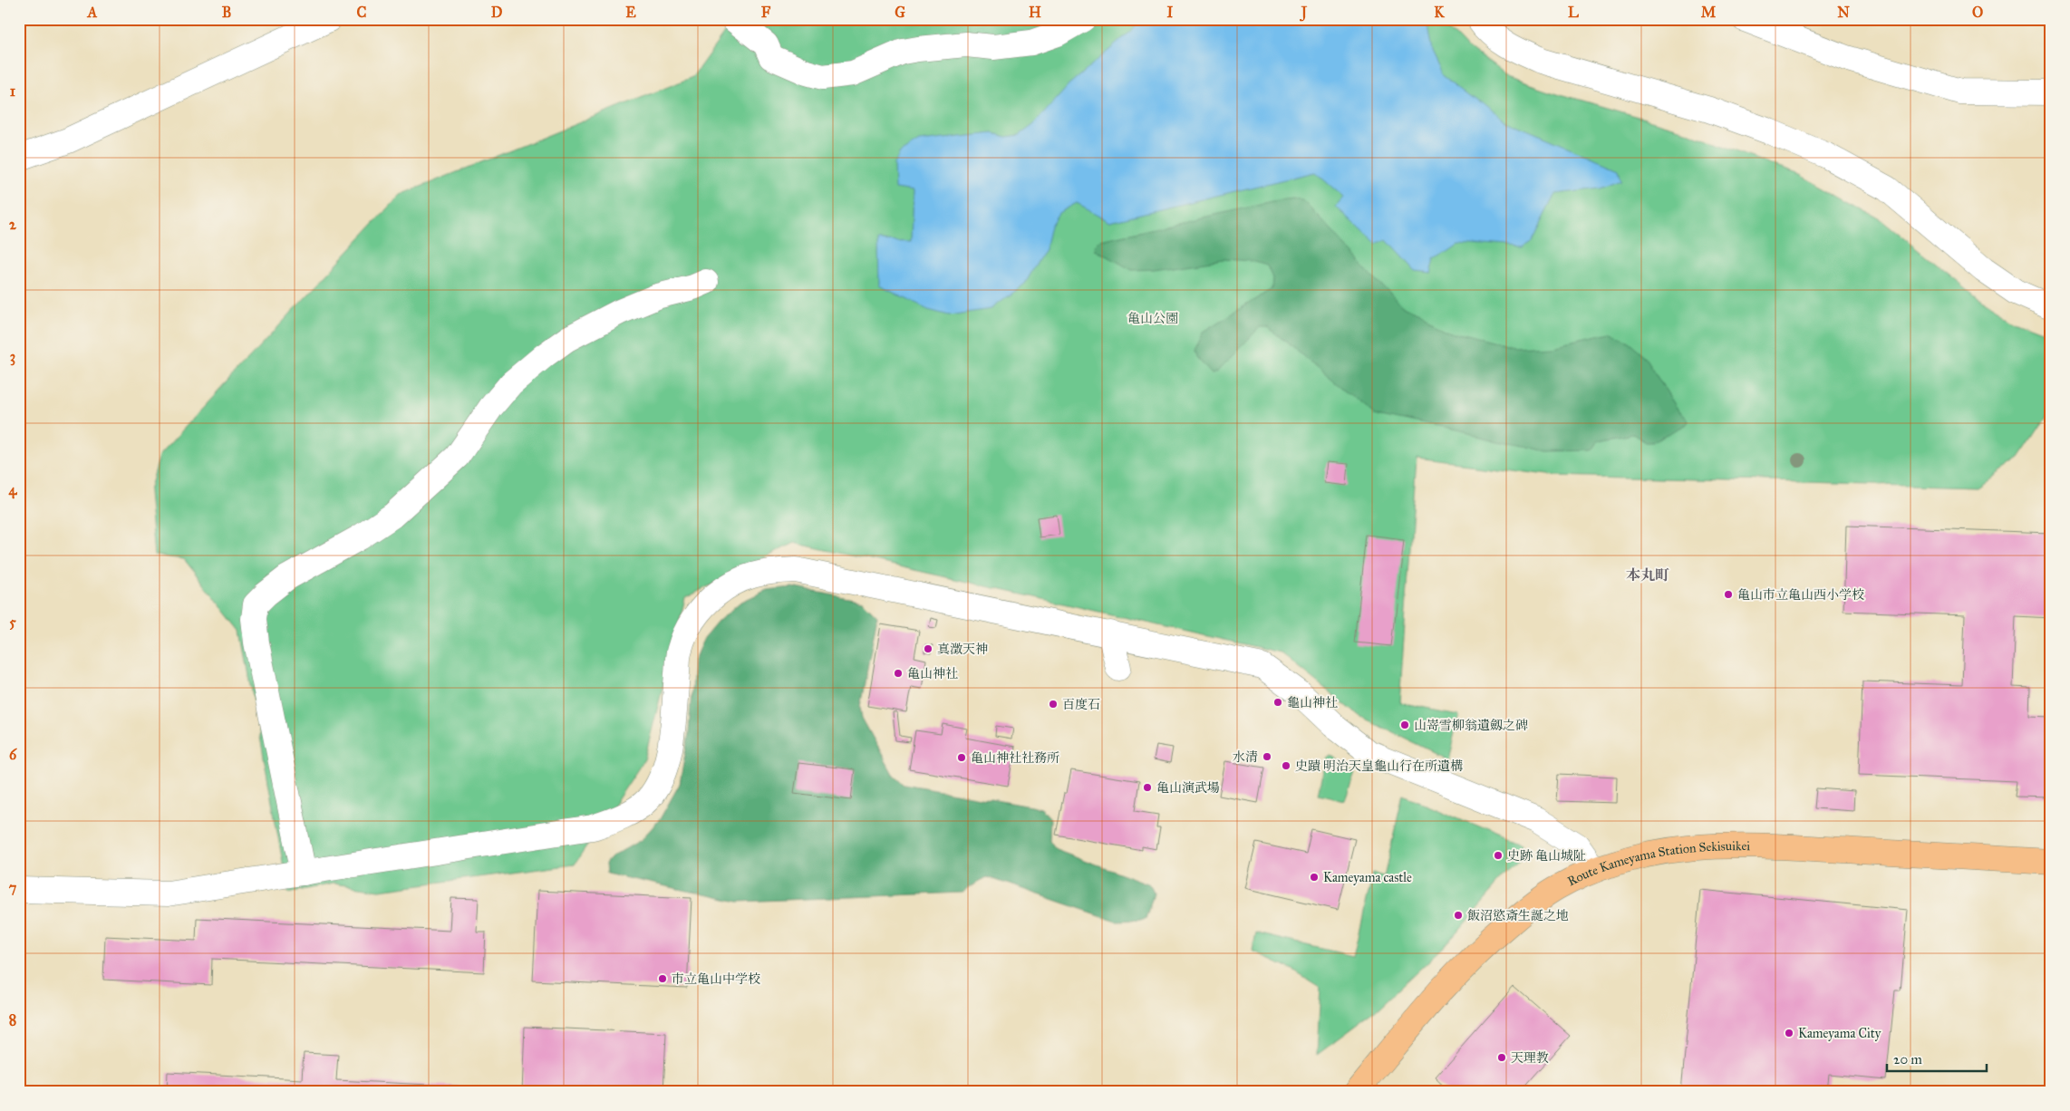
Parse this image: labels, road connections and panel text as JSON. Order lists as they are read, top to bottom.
{
  "streets": {
    "main road": ["Route Kameyama Station Sekisuikei"]
  },
  "districts": ["本丸町"],
  "parks": ["亀山公園"],
  "places": [
    "亀山市立亀山西小学校",
    "真澂天神",
    "亀山神社",
    "龜山神社",
    "百度石",
    "山嵜雪柳翁遺劔之碑",
    "水清",
    "亀山神社社務所",
    "史蹟 明治天皇龜山行在所遺構",
    "亀山演武場",
    "史跡 亀山城阯",
    "Kameyama castle",
    "飯沼慾斎生誕之地",
    "市立亀山中学校",
    "Kameyama City",
    "天理教"
  ],
  "scale_bar": "20 m",
  "grid": {
    "columns": [
      "A",
      "B",
      "C",
      "D",
      "E",
      "F",
      "G",
      "H",
      "I",
      "J",
      "K",
      "L",
      "M",
      "N",
      "O"
    ],
    "rows": [
      "1",
      "2",
      "3",
      "4",
      "5",
      "6",
      "7",
      "8"
    ]
  }
}
